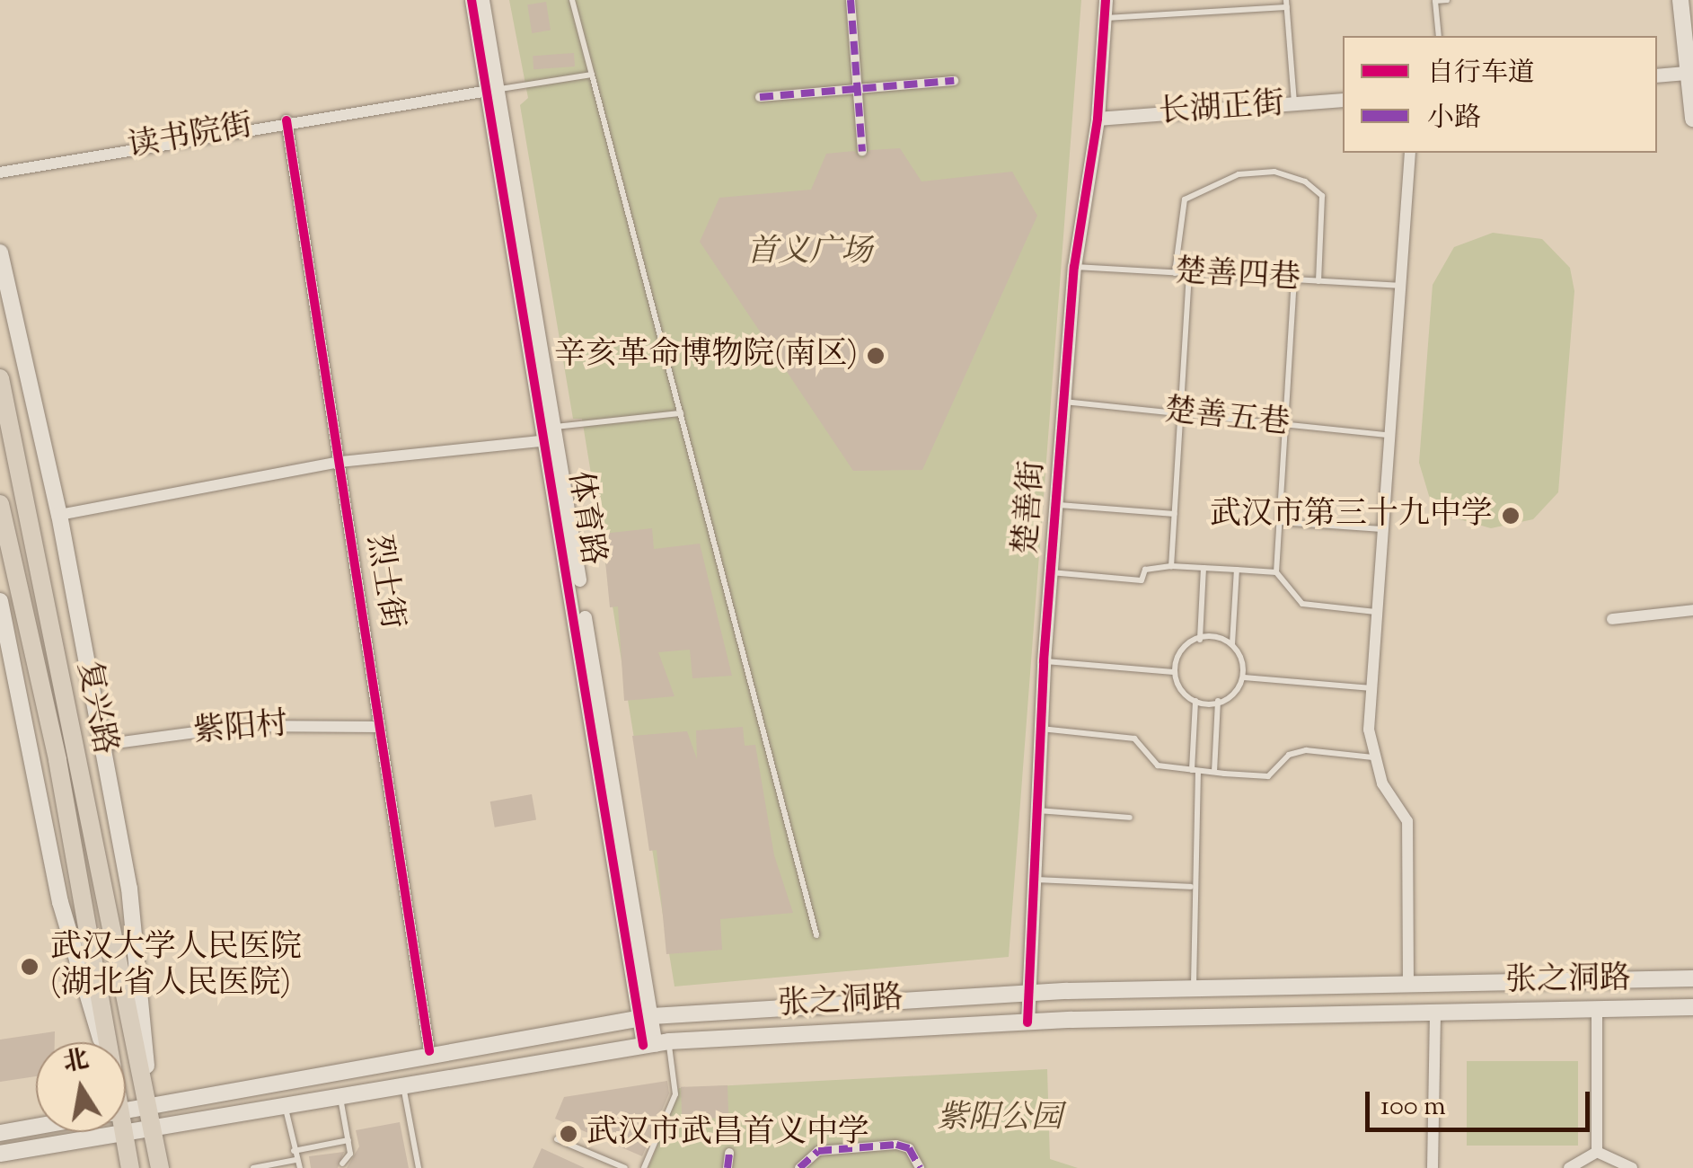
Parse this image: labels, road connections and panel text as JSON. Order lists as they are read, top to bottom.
{
  "streets": {
    "main road": ["复兴路", "张之洞路"],
    "street": [
      "长湖正街",
      "读书院街",
      "楚善街",
      "烈士街",
      "紫阳村"
    ],
    "lane": ["楚善四巷", "楚善五巷"],
    "cycle path": ["体育路"]
  },
  "crossings": [
    ["长湖正街", "楚善街"],
    ["读书院街", "烈士街"],
    ["楚善四巷", "楚善街"],
    ["楚善五巷", "楚善街"],
    ["楚善街", "张之洞路"],
    ["烈士街", "紫阳村"],
    ["烈士街", "张之洞路"],
    ["复兴路", "紫阳村"],
    ["复兴路", "张之洞路"]
  ],
  "parks": ["首义广场", "紫阳公园"],
  "places": [
    "辛亥革命博物院(南区)",
    "武汉市第三十九中学",
    "武汉大学人民医院 (湖北省人民医院)",
    "武汉市武昌首义中学"
  ],
  "legend": ["自行车道", "小路"],
  "scale_bar": "100 m",
  "north": "top"
}
